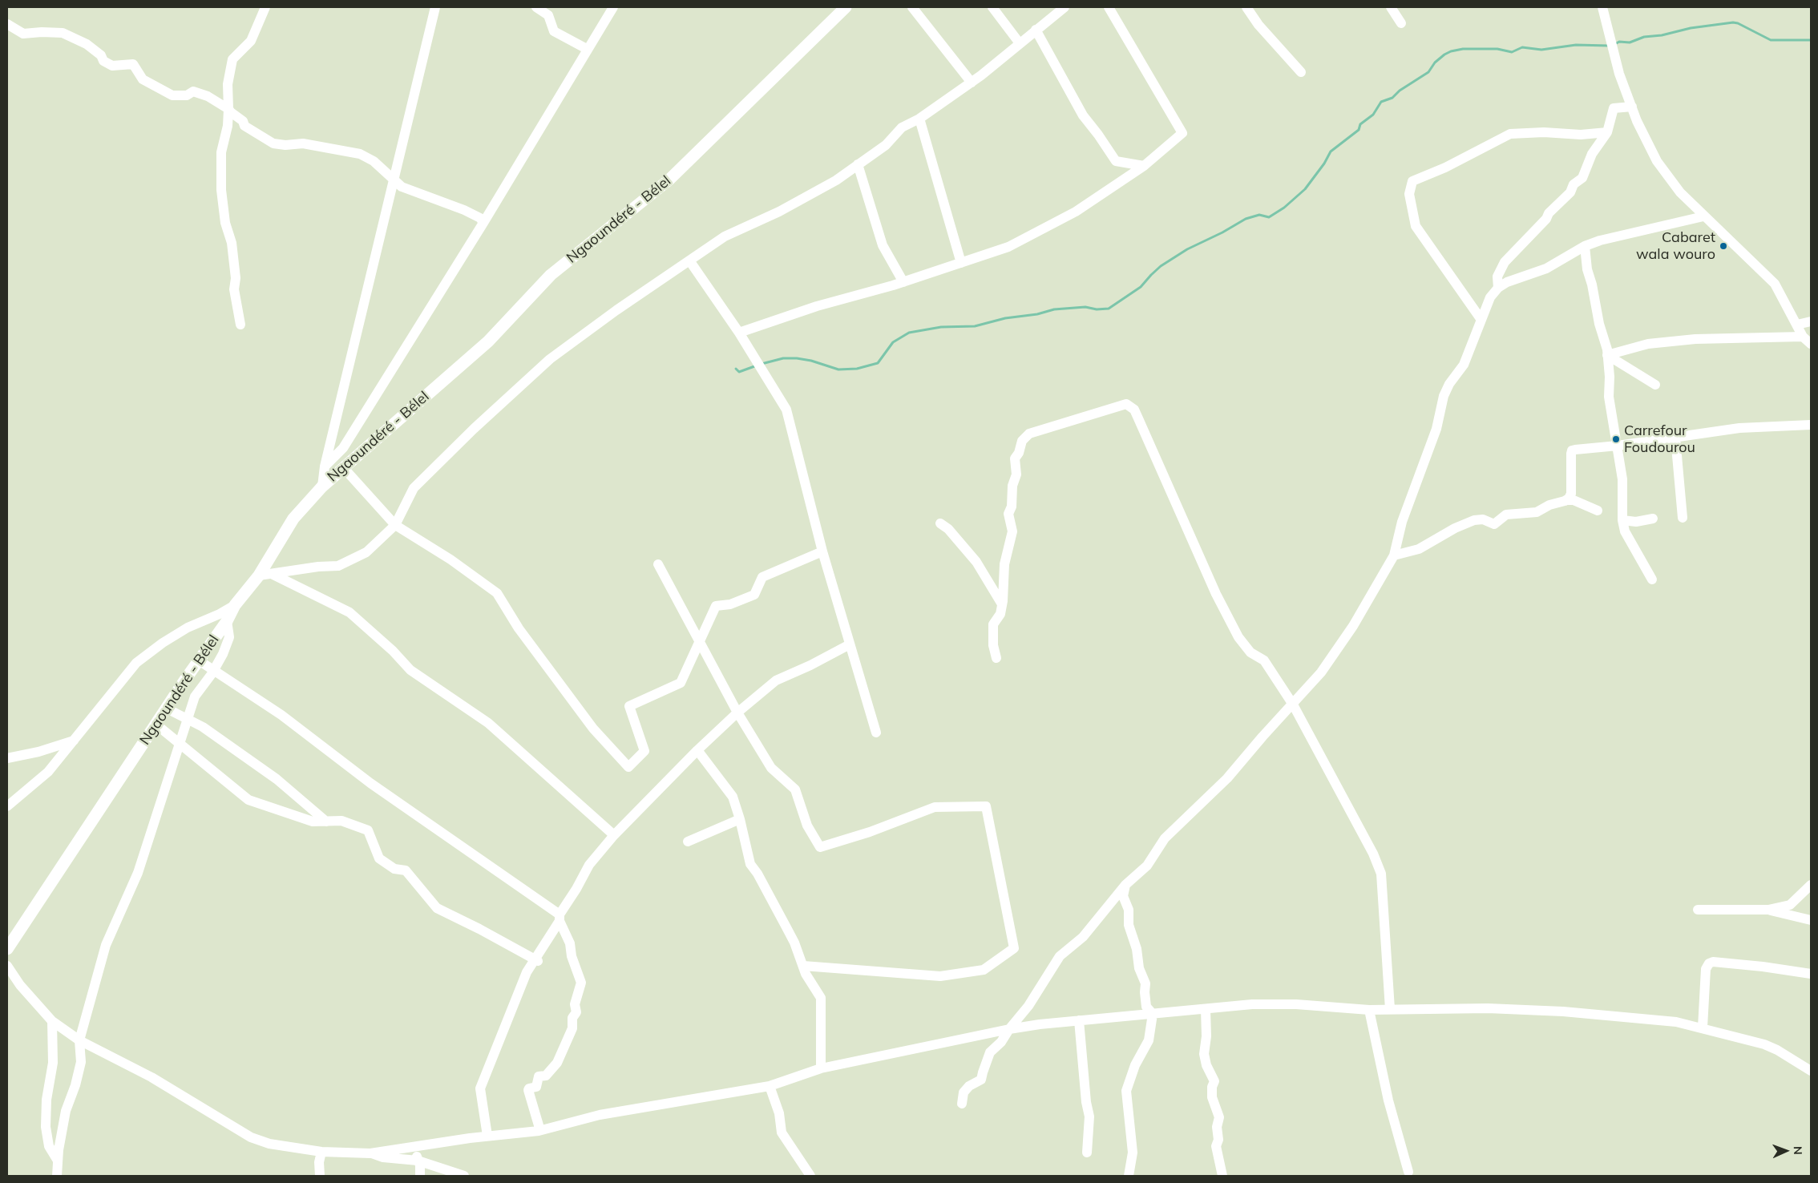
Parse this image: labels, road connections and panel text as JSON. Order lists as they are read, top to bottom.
{
  "streets": {
    "main road": ["Ngaoundéré - Bélel"]
  },
  "places": ["Cabaret wala wouro", "Carrefour Foudourou"],
  "north": "right"
}
